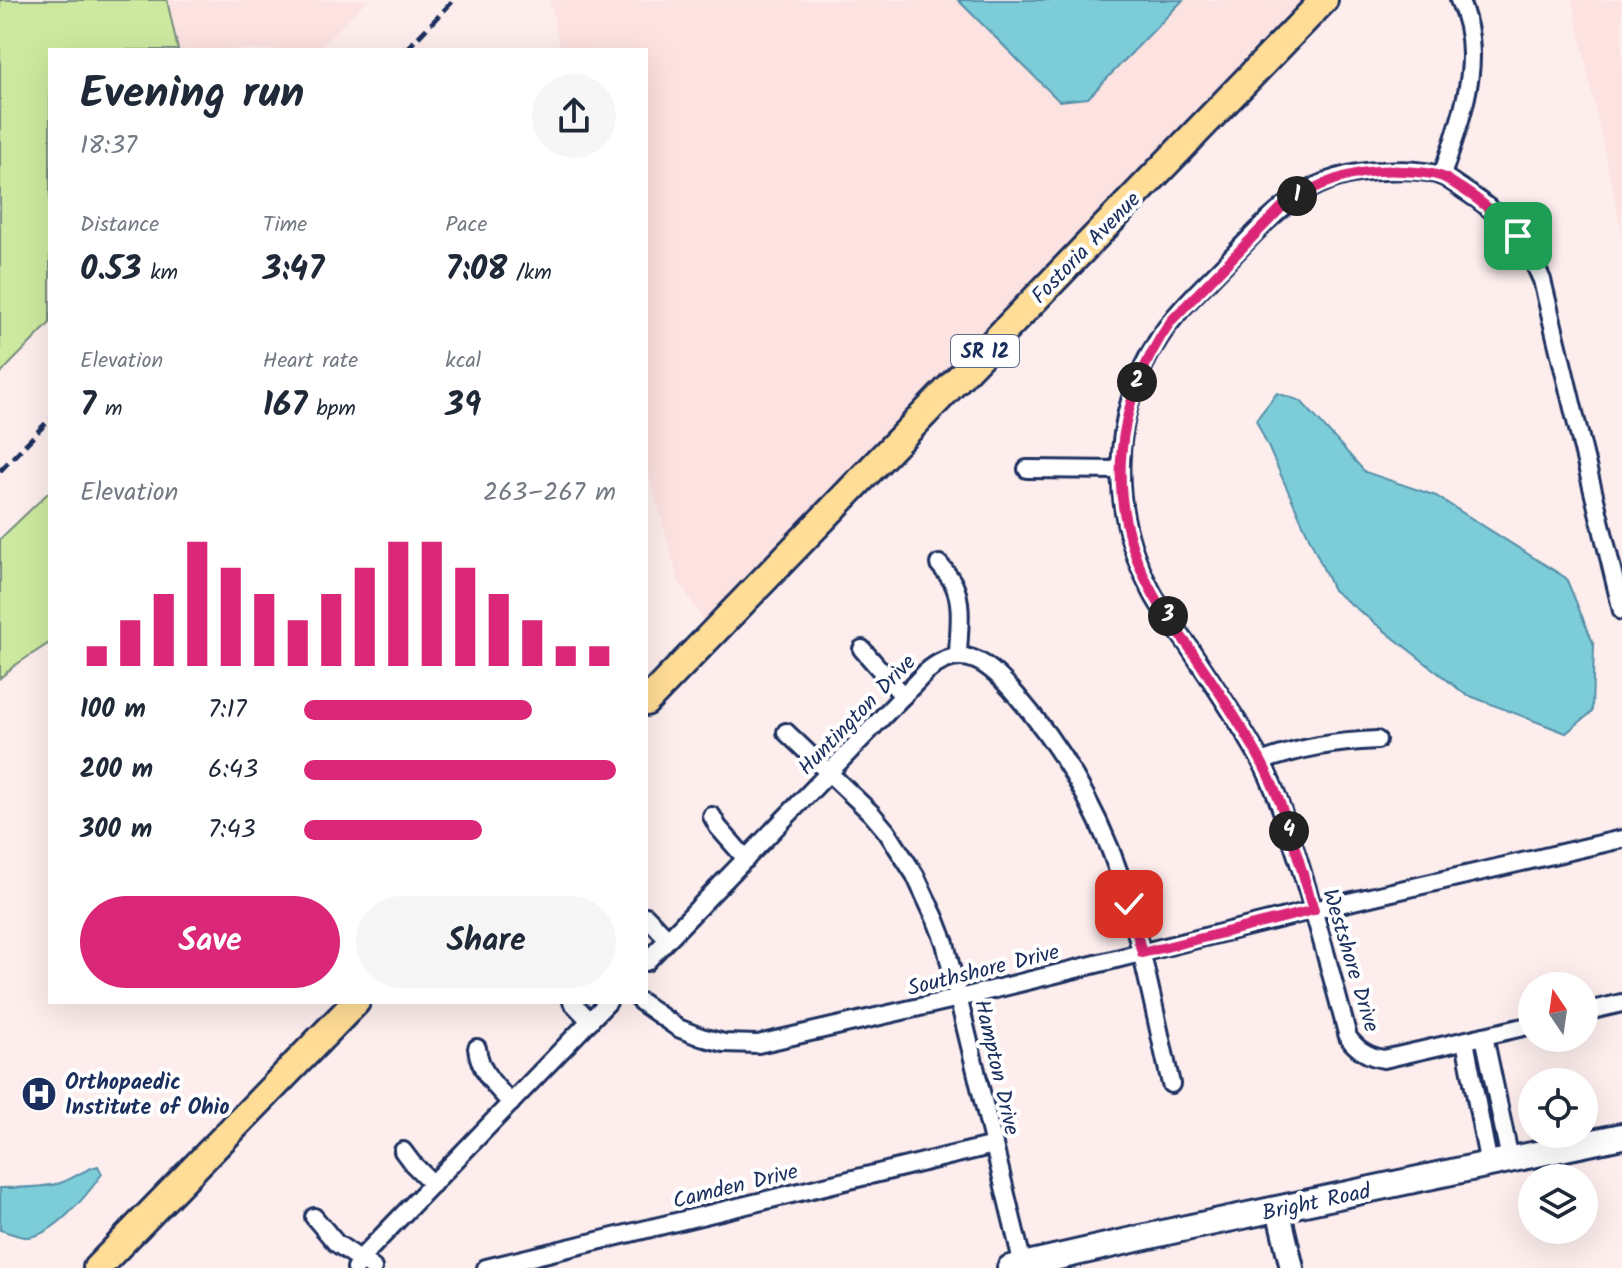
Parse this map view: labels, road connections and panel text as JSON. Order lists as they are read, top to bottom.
{
  "streets": {
    "main road": ["Fostoria Avenue", "SR 12", "Bright Road"],
    "street": [
      "Huntington Drive",
      "Westshore Drive",
      "Southshore Drive",
      "Hampton Drive",
      "Camden Drive"
    ]
  },
  "crossings": [
    ["Huntington Drive", "Hampton Drive"],
    ["Westshore Drive", "Southshore Drive"],
    ["Southshore Drive", "Hampton Drive"],
    ["Hampton Drive", "Camden Drive"],
    ["Hampton Drive", "Bright Road"]
  ],
  "places": {
    "hospital": ["Orthopaedic Institute of Ohio"]
  },
  "north": "top",
  "page": {
    "heading": ["Evening run", "18:37"],
    "pins": [
      "1",
      "2",
      "3",
      "4"
    ],
    "stats": [
      ["Distance", "0.53 km"],
      ["Time", "3:47"],
      ["Pace", "7:08 /km"],
      ["Elevation", "7 m"],
      ["Heart rate", "167 bpm"],
      ["kcal", "39"]
    ],
    "chart": ["Elevation", "263–267 m"],
    "list": [
      {
        "name": "100 m",
        "note": "7:17"
      },
      {
        "name": "200 m",
        "note": "6:43"
      },
      {
        "name": "300 m",
        "note": "7:43"
      }
    ],
    "buttons": ["Save", "Share"]
  }
}
